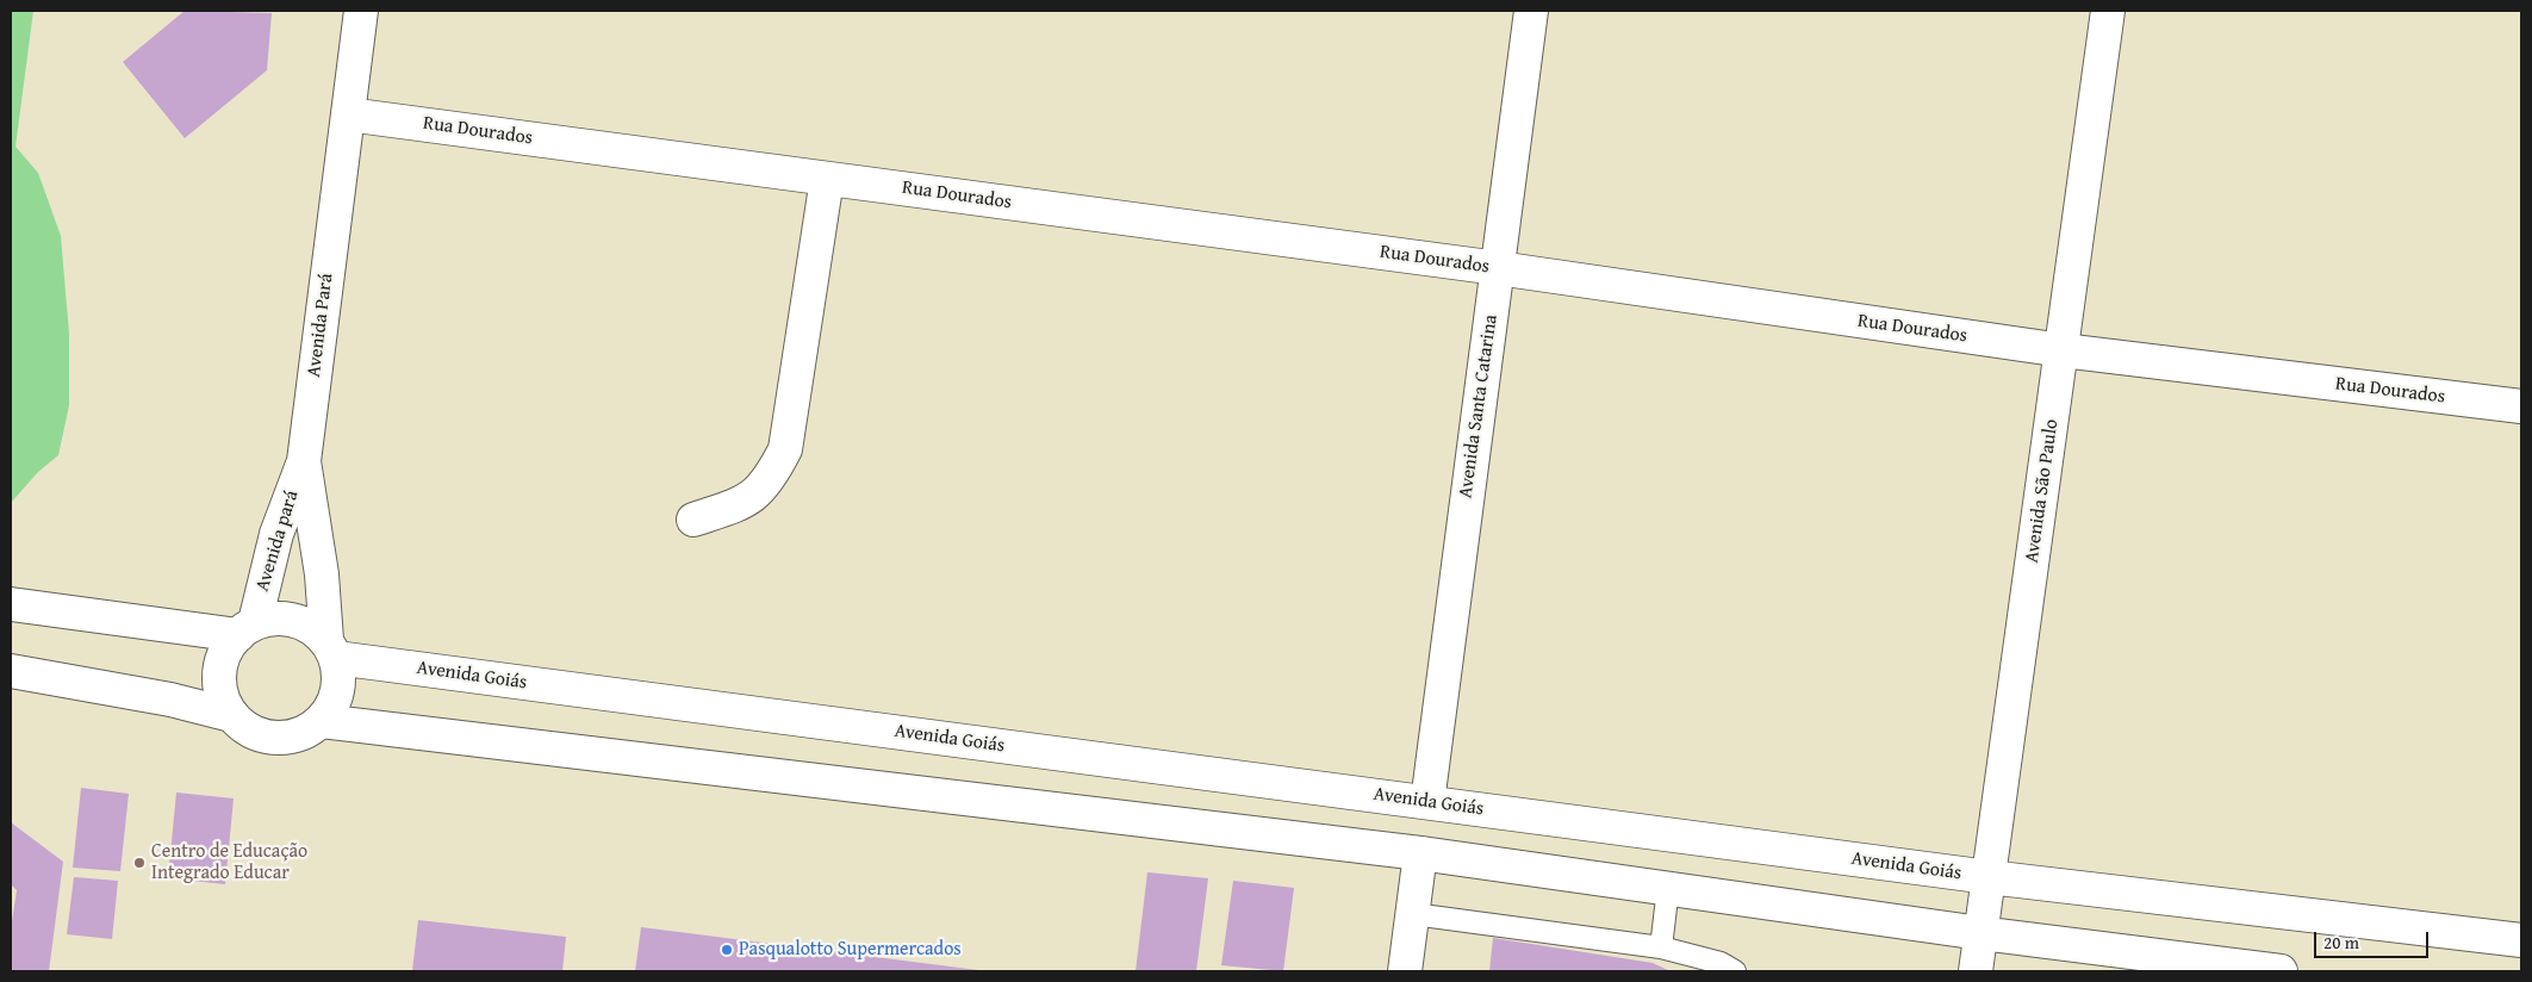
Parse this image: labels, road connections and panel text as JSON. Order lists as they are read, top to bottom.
{
  "streets": {
    "street": [
      "Rua Dourados",
      "Avenida Pará",
      "Avenida Santa Catarina",
      "Avenida São Paulo",
      "Avenida pará",
      "Avenida Goiás"
    ]
  },
  "crossings": [
    ["Rua Dourados", "Avenida Pará"],
    ["Rua Dourados", "Avenida Santa Catarina"],
    ["Rua Dourados", "Avenida São Paulo"],
    ["Avenida Pará", "Avenida pará"],
    ["Avenida Pará", "Avenida Goiás"],
    ["Avenida Santa Catarina", "Avenida Goiás"],
    ["Avenida São Paulo", "Avenida Goiás"],
    ["Avenida pará", "Avenida Goiás"]
  ],
  "places": ["Centro de Educação Integrado Educar", "Pasqualotto Supermercados"],
  "scale_bar": "20 m"
}
